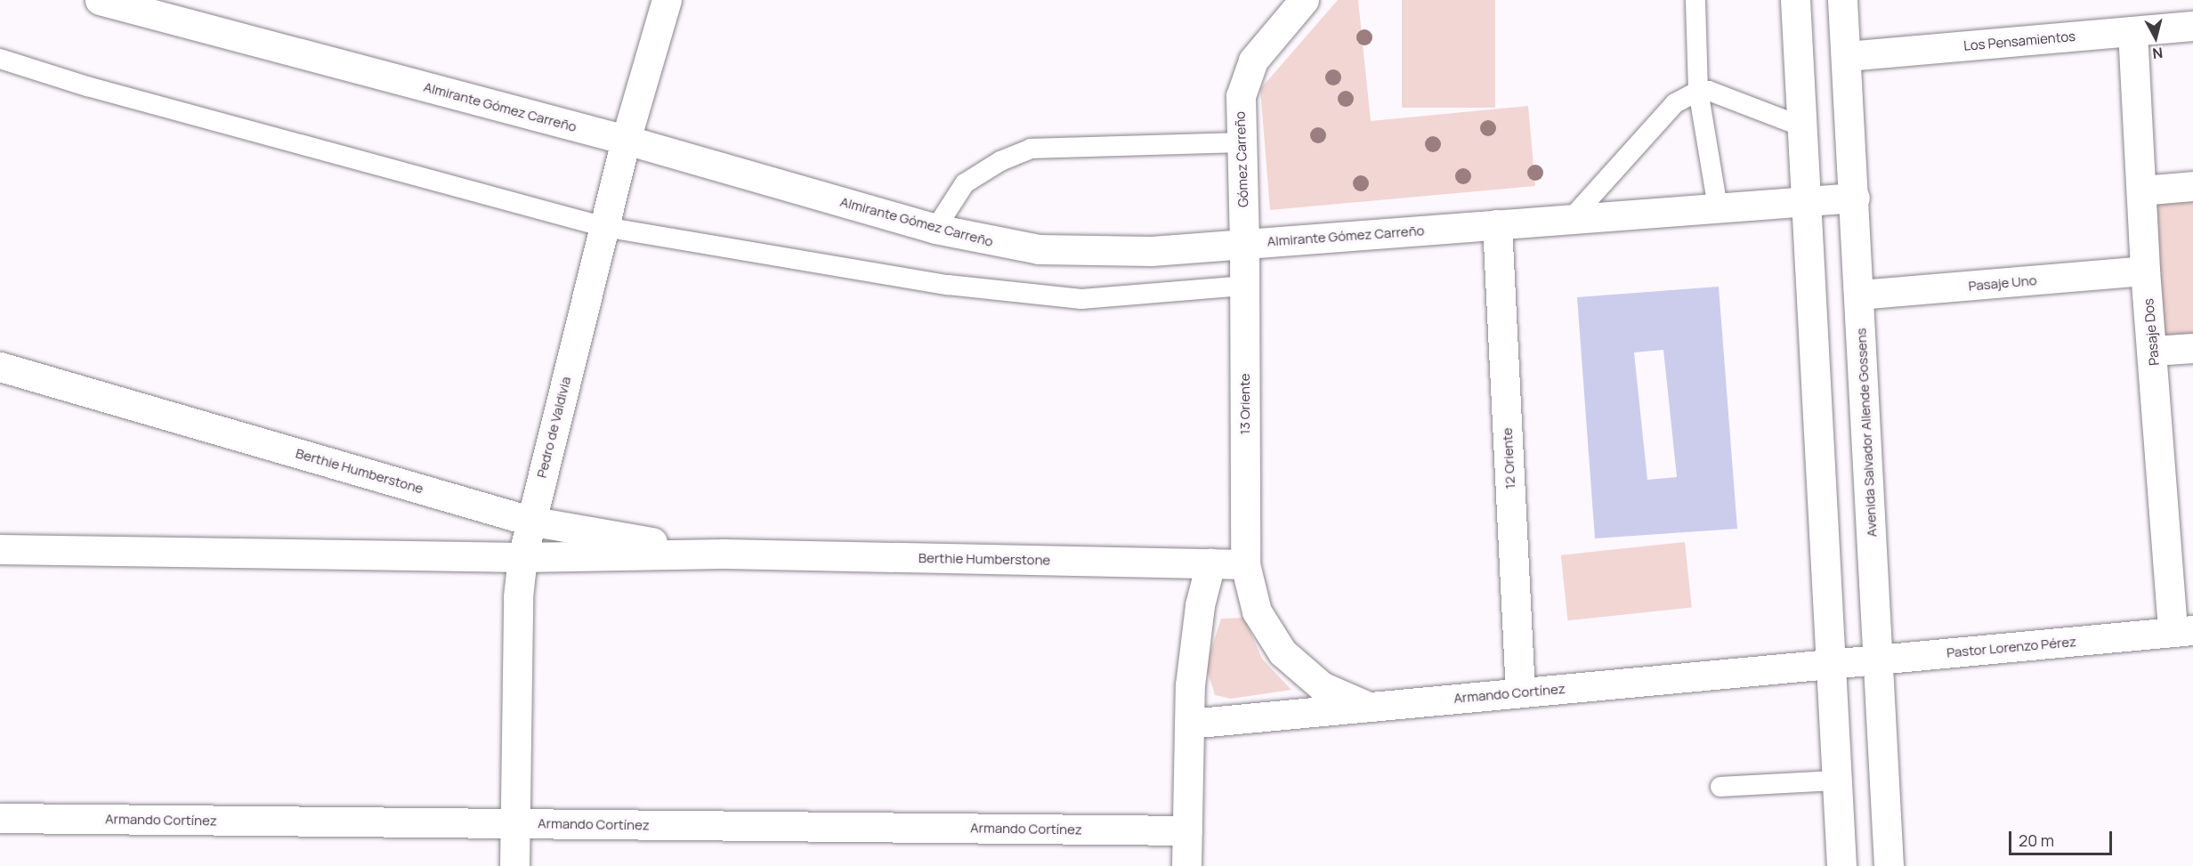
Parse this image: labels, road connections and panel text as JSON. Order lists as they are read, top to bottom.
{
  "streets": {
    "street": [
      "Los Pensamientos",
      "Almirante Gómez Carreño",
      "Gómez Carreño",
      "Pasaje Uno",
      "Pasaje Dos",
      "13 Oriente",
      "Pedro de Valdivia",
      "Avenida Salvador Allende Gossens",
      "12 Oriente",
      "Berthie Humberstone",
      "Pastor Lorenzo Pérez",
      "Armando Cortínez"
    ]
  },
  "crossings": [
    ["Los Pensamientos", "Pasaje Dos"],
    ["Los Pensamientos", "Avenida Salvador Allende Gossens"],
    ["Almirante Gómez Carreño", "Gómez Carreño"],
    ["Almirante Gómez Carreño", "13 Oriente"],
    ["Almirante Gómez Carreño", "Pedro de Valdivia"],
    ["Almirante Gómez Carreño", "Avenida Salvador Allende Gossens"],
    ["Almirante Gómez Carreño", "12 Oriente"],
    ["Gómez Carreño", "13 Oriente"],
    ["Pasaje Uno", "Pasaje Dos"],
    ["Pasaje Uno", "Avenida Salvador Allende Gossens"],
    ["Pasaje Dos", "Pastor Lorenzo Pérez"],
    ["13 Oriente", "Berthie Humberstone"],
    ["13 Oriente", "Armando Cortínez"],
    ["Pedro de Valdivia", "Berthie Humberstone"],
    ["Pedro de Valdivia", "Armando Cortínez"],
    ["Avenida Salvador Allende Gossens", "Pastor Lorenzo Pérez"],
    ["12 Oriente", "Armando Cortínez"],
    ["Pastor Lorenzo Pérez", "Armando Cortínez"]
  ],
  "scale_bar": "20 m",
  "north": "bottom"
}
